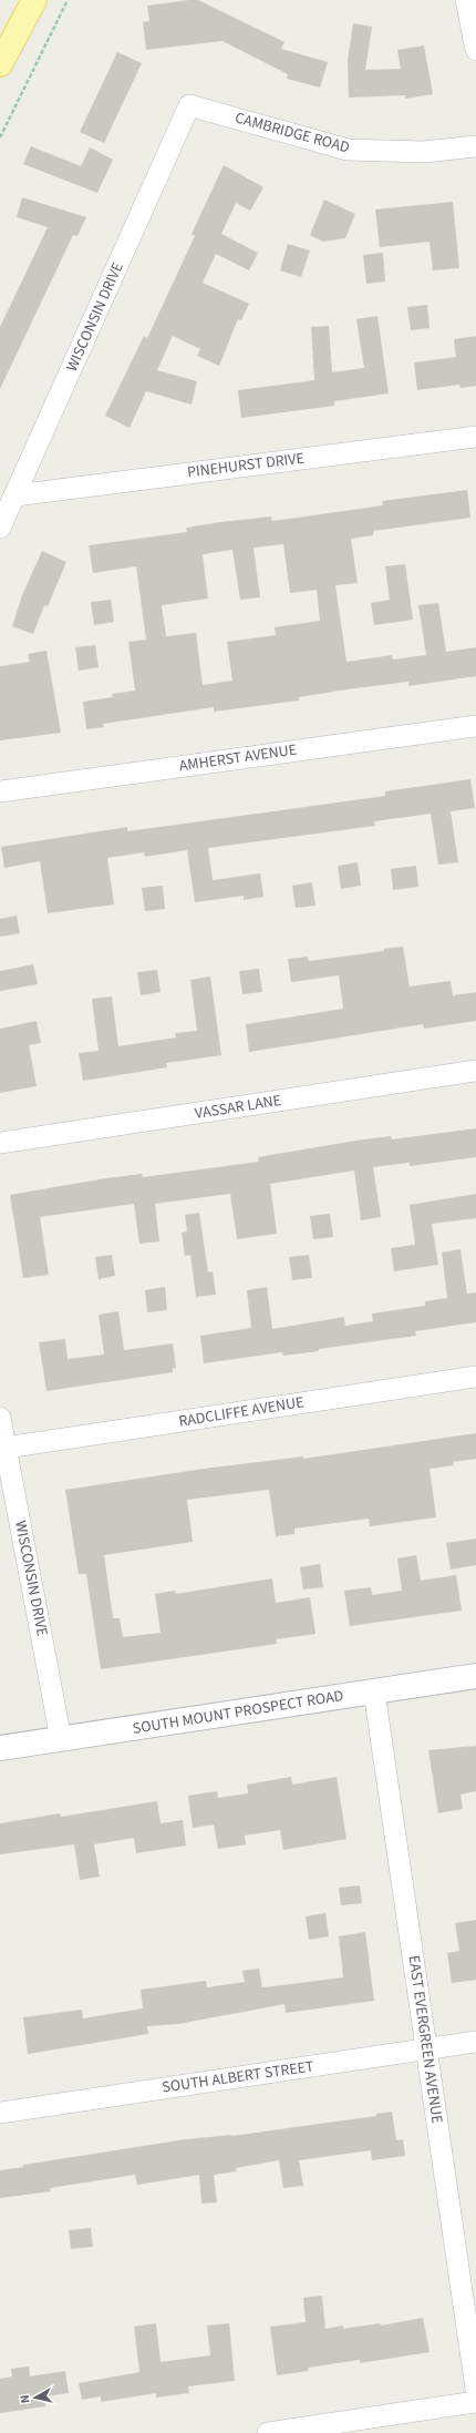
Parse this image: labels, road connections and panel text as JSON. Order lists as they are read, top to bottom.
{
  "streets": {
    "main road": ["SOUTH MOUNT PROSPECT ROAD"],
    "street": [
      "CAMBRIDGE ROAD",
      "WISCONSIN DRIVE",
      "PINEHURST DRIVE",
      "AMHERST AVENUE",
      "VASSAR LANE",
      "RADCLIFFE AVENUE",
      "EAST EVERGREEN AVENUE",
      "SOUTH ALBERT STREET"
    ]
  },
  "crossings": [
    ["CAMBRIDGE ROAD", "WISCONSIN DRIVE"],
    ["WISCONSIN DRIVE", "PINEHURST DRIVE"],
    ["WISCONSIN DRIVE", "RADCLIFFE AVENUE"],
    ["WISCONSIN DRIVE", "SOUTH MOUNT PROSPECT ROAD"],
    ["SOUTH MOUNT PROSPECT ROAD", "EAST EVERGREEN AVENUE"],
    ["EAST EVERGREEN AVENUE", "SOUTH ALBERT STREET"]
  ],
  "north": "left"
}
